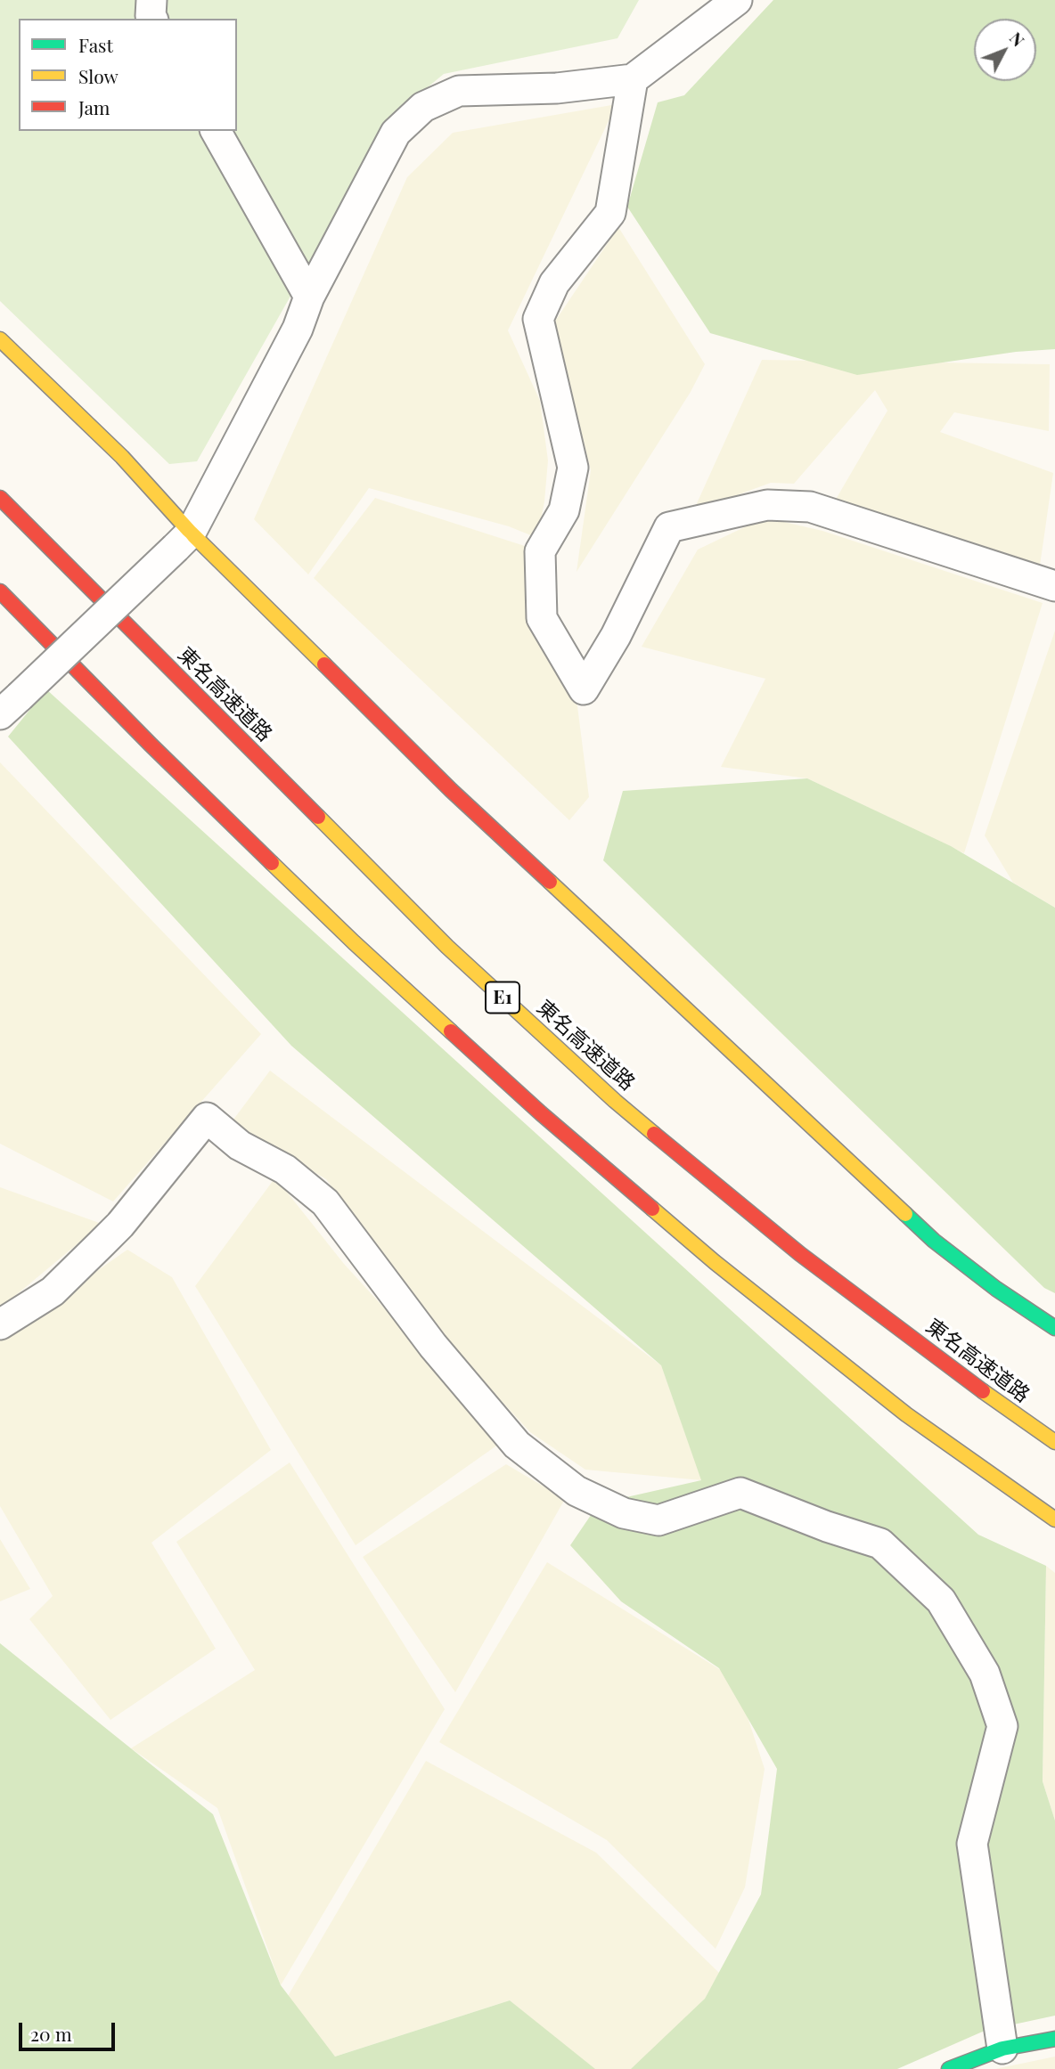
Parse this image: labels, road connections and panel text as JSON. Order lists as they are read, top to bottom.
{
  "streets": {
    "main road": ["東名高速道路", "E1"]
  },
  "legend": ["Fast", "Slow", "Jam"],
  "scale_bar": "20 m",
  "north": "top right"
}
